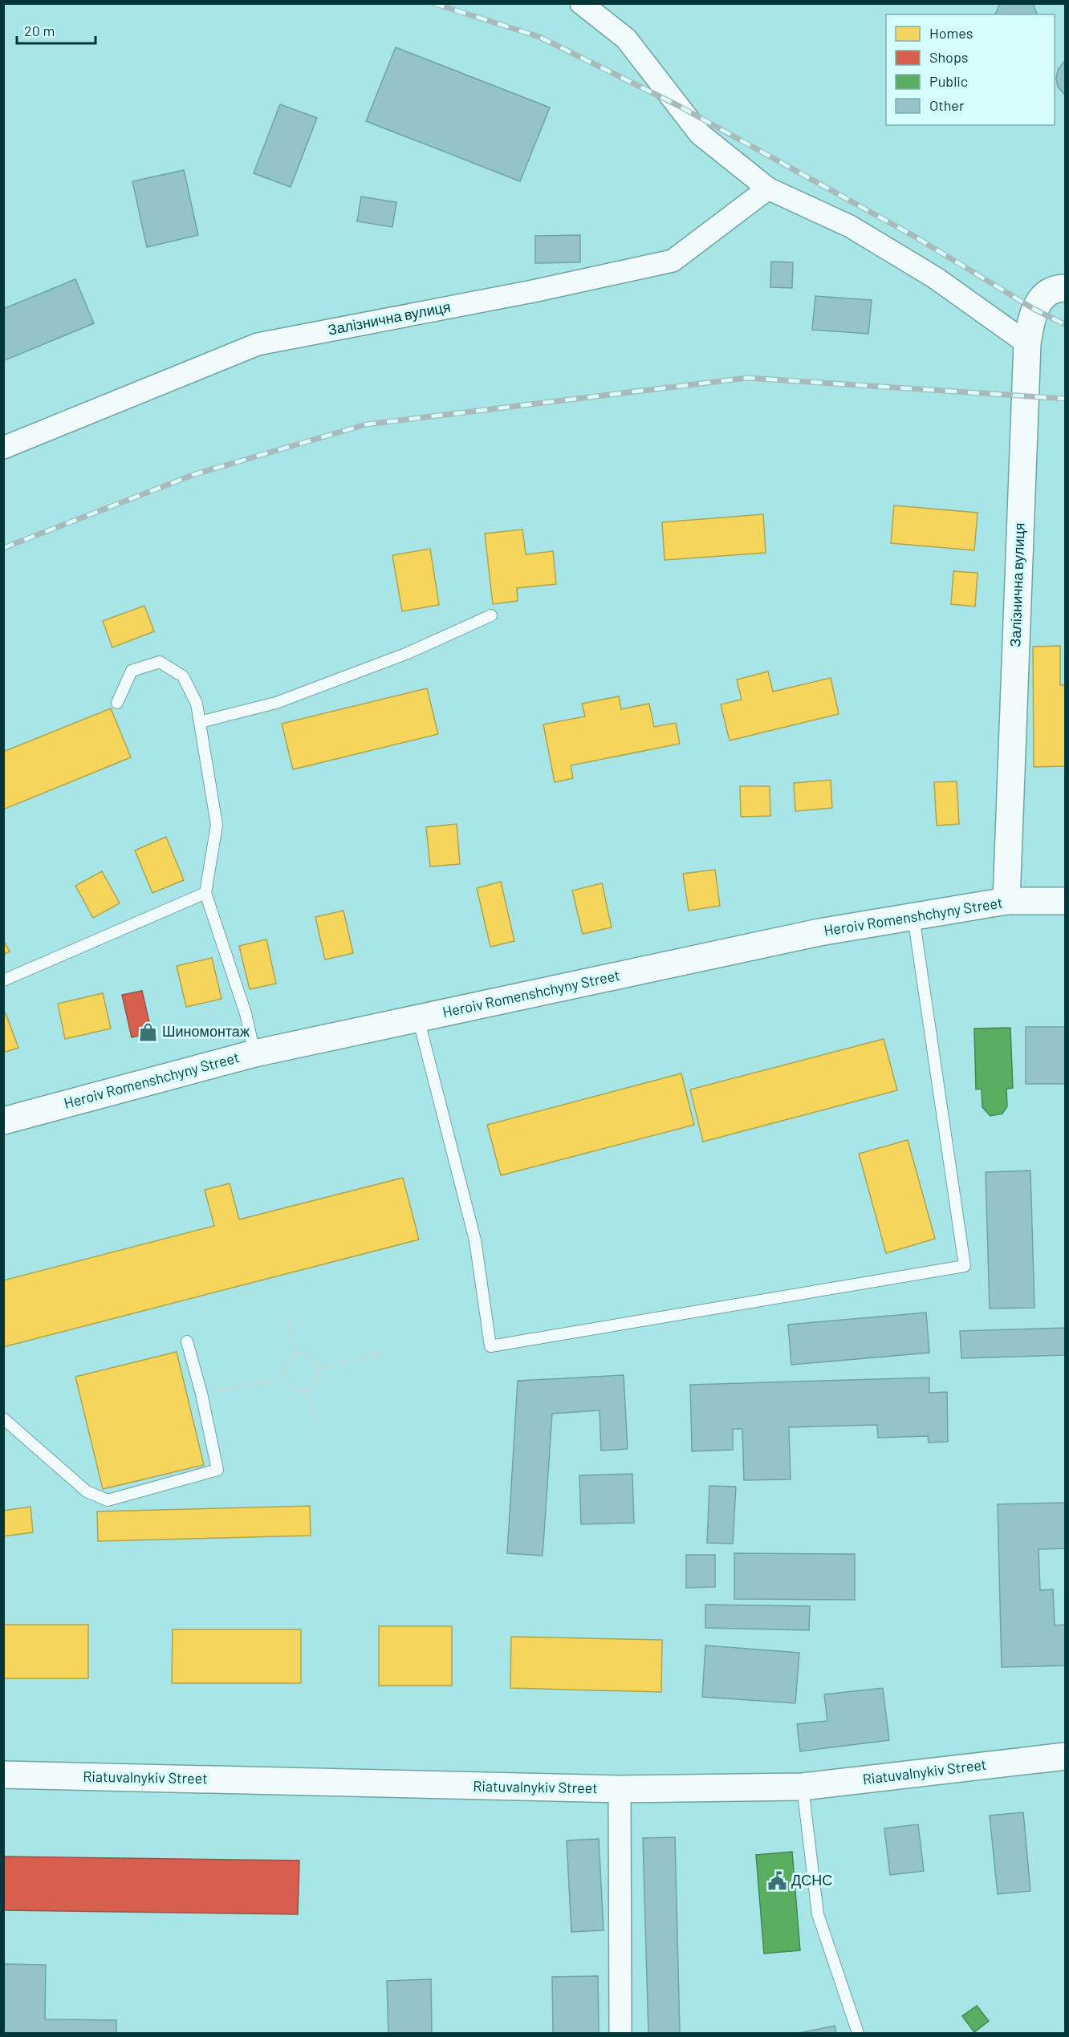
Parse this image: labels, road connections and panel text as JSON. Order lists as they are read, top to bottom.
{
  "streets": {
    "street": ["Залізнична вулиця", "Heroiv Romenshchyny Street", "Riatuvalnykiv Street"]
  },
  "crossings": [
    ["Залізнична вулиця", "Heroiv Romenshchyny Street"]
  ],
  "places": {
    "shop": ["Шиномонтаж"],
    "public building": ["ДСНС"]
  },
  "legend": [
    "Homes",
    "Shops",
    "Public",
    "Other"
  ],
  "scale_bar": "20 m"
}
